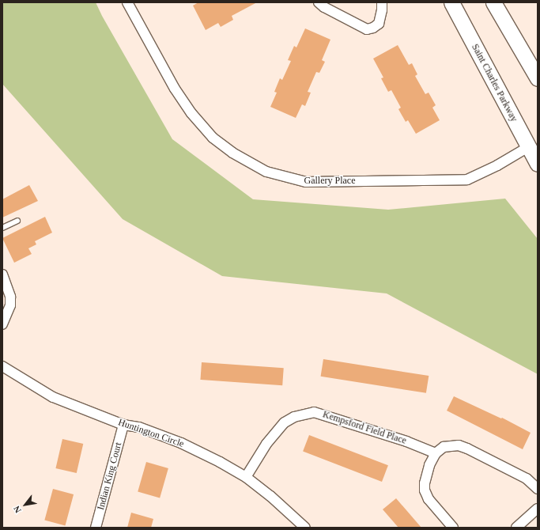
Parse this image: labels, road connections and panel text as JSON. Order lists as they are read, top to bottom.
{
  "streets": {
    "main road": ["Saint Charles Parkway"],
    "street": [
      "Gallery Place",
      "Kempsford Field Place",
      "Huntington Circle",
      "Indian King Court"
    ]
  },
  "crossings": [
    ["Saint Charles Parkway", "Gallery Place"],
    ["Kempsford Field Place", "Huntington Circle"],
    ["Huntington Circle", "Indian King Court"]
  ],
  "north": "bottom left"
}
